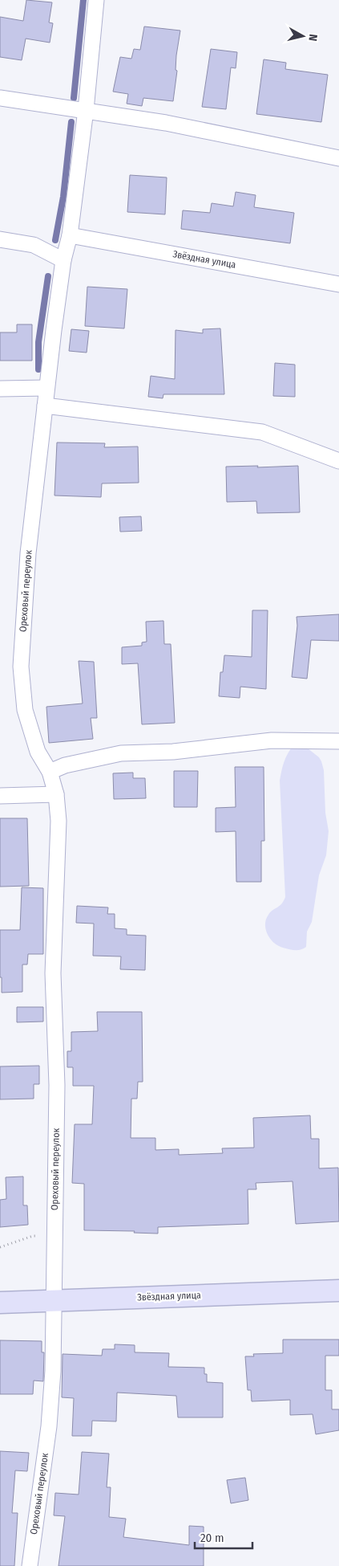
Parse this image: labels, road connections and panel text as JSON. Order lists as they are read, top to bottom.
{
  "streets": {
    "street": ["Звёздная улица", "Ореховый переулок"]
  },
  "crossings": [
    ["Звёздная улица", "Ореховый переулок"]
  ],
  "scale_bar": "20 m",
  "north": "right"
}
